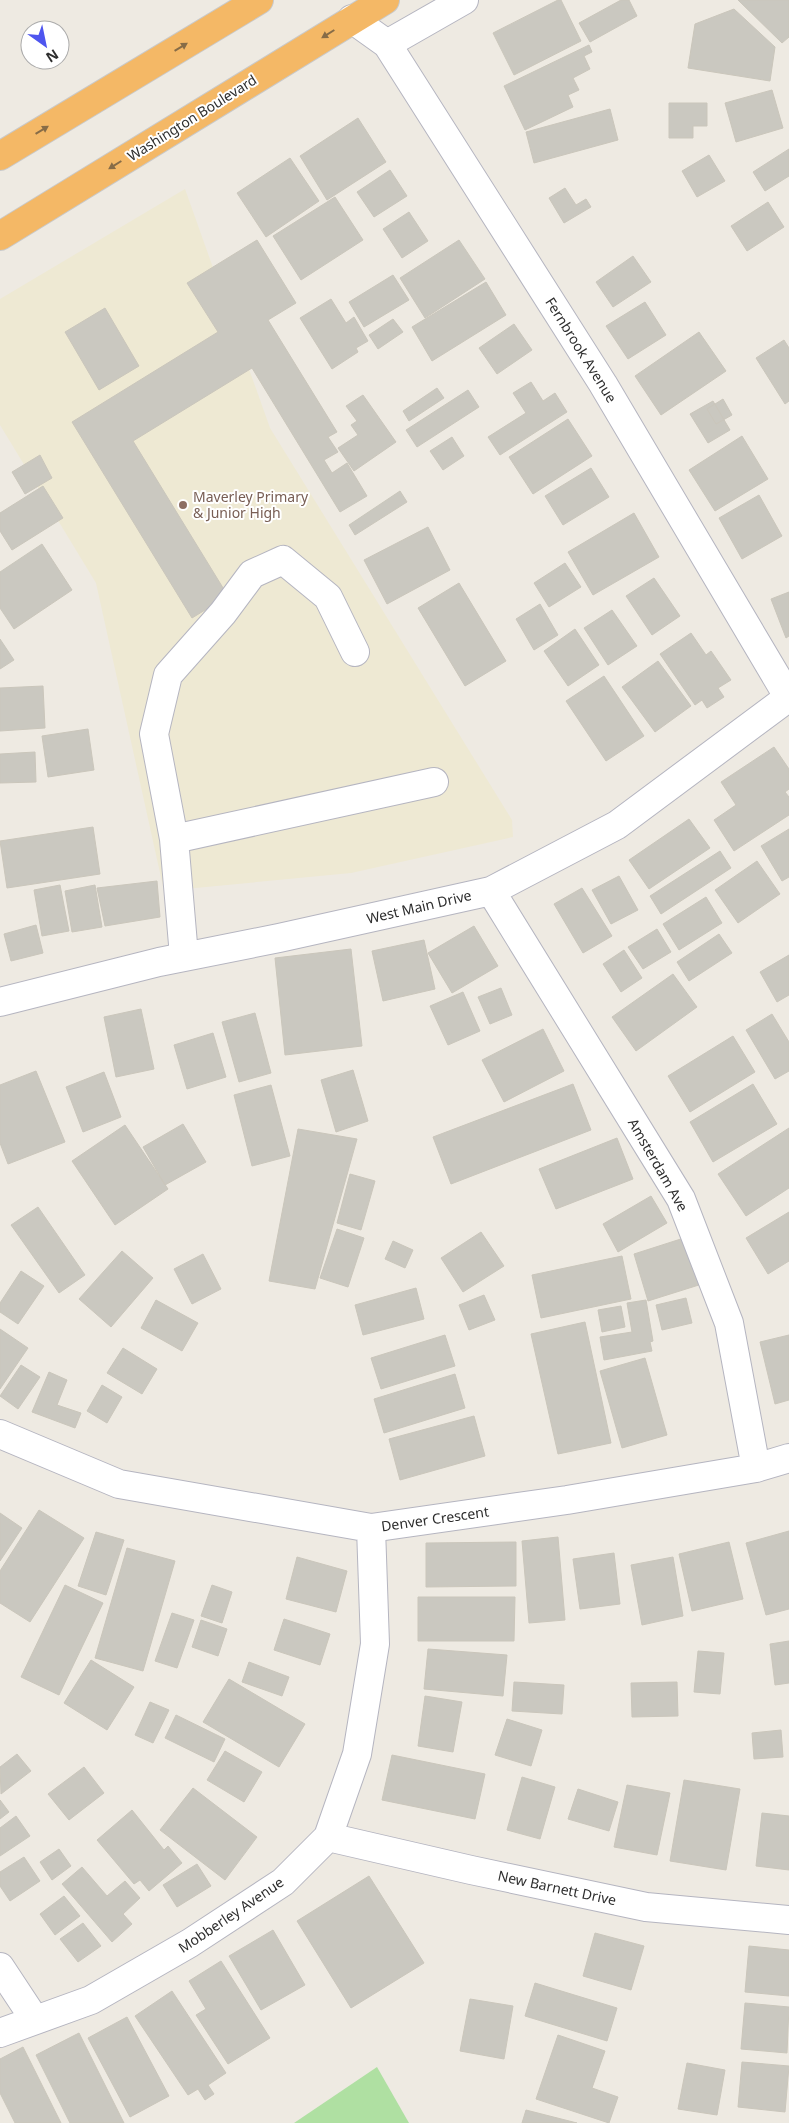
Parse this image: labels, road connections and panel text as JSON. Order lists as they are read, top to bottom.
{
  "streets": {
    "highway": ["Washington Boulevard"],
    "street": [
      "Fernbrook Avenue",
      "West Main Drive",
      "Amsterdam Ave",
      "Denver Crescent",
      "New Barnett Drive",
      "Mobberley Avenue"
    ]
  },
  "crossings": [
    ["Washington Boulevard", "Fernbrook Avenue"],
    ["Fernbrook Avenue", "West Main Drive"],
    ["West Main Drive", "Amsterdam Ave"],
    ["Amsterdam Ave", "Denver Crescent"],
    ["Denver Crescent", "Mobberley Avenue"],
    ["New Barnett Drive", "Mobberley Avenue"]
  ],
  "places": ["Maverley Primary & Junior High"],
  "north": "bottom right"
}
